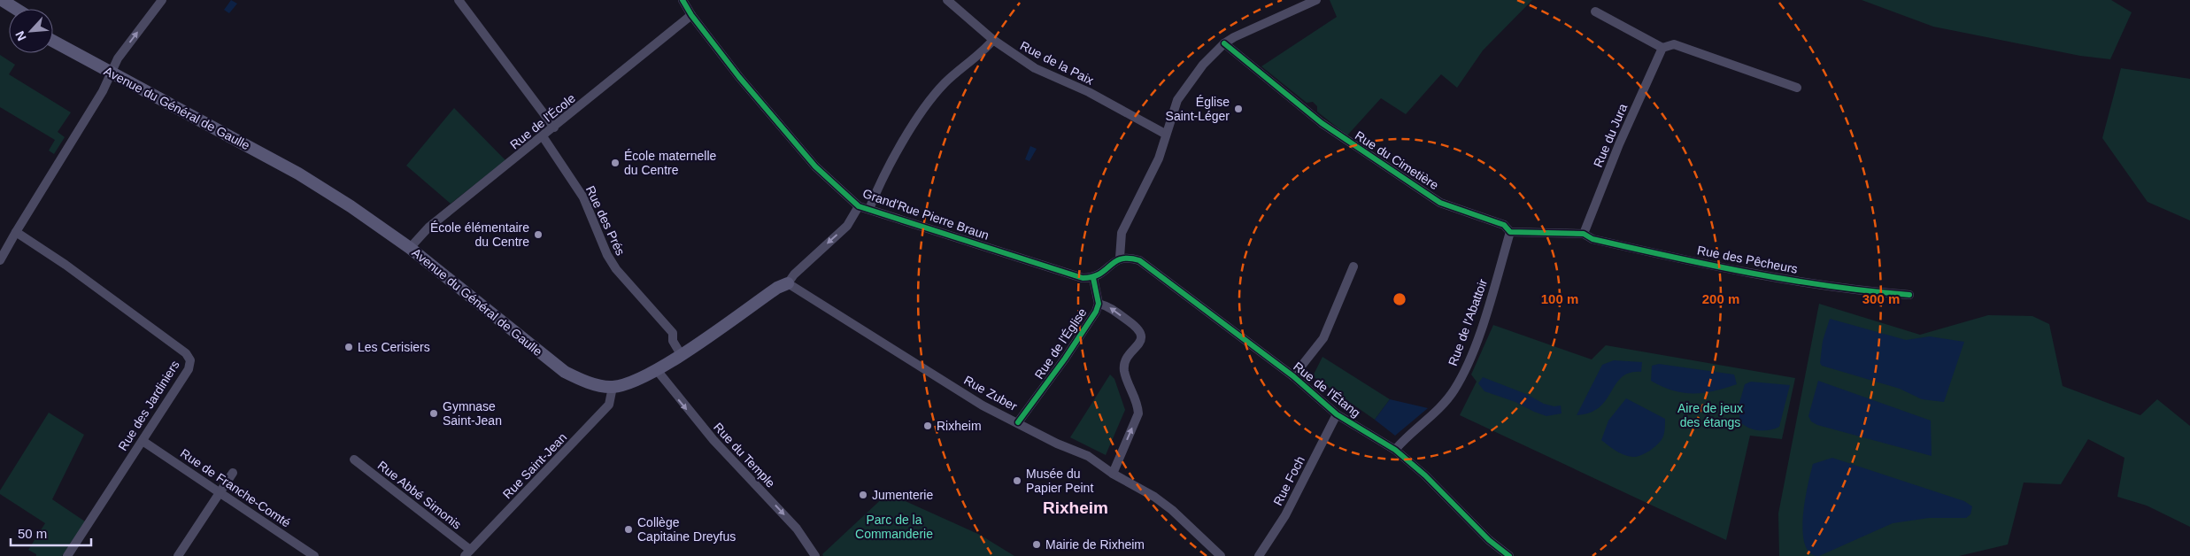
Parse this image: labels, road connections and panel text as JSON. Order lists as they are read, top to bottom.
{
  "streets": {
    "main road": ["Avenue du Général de Gaulle"],
    "street": [
      "Rue de la Paix",
      "Rue de l'École",
      "Rue du Jura",
      "Rue du Cimetière",
      "Grand'Rue Pierre Braun",
      "Rue des Prés",
      "Rue des Pêcheurs",
      "Rue de l'Abattoir",
      "Rue de l'Église",
      "Rue de l'Étang",
      "Rue Zuber",
      "Rue des Jardiniers",
      "Rue du Temple",
      "Rue Saint-Jean",
      "Rue Foch",
      "Rue de Franche-Comté",
      "Rue Abbé Simonis"
    ]
  },
  "crossings": [
    ["Avenue du Général de Gaulle", "Rue de l'École"],
    ["Avenue du Général de Gaulle", "Grand'Rue Pierre Braun"],
    ["Avenue du Général de Gaulle", "Rue des Prés"],
    ["Avenue du Général de Gaulle", "Rue Zuber"],
    ["Avenue du Général de Gaulle", "Rue du Temple"],
    ["Avenue du Général de Gaulle", "Rue Saint-Jean"],
    ["Rue de l'École", "Grand'Rue Pierre Braun"],
    ["Rue de l'École", "Rue des Prés"],
    ["Rue du Jura", "Rue du Cimetière"],
    ["Rue du Jura", "Rue des Pêcheurs"],
    ["Rue du Cimetière", "Rue des Pêcheurs"],
    ["Rue du Cimetière", "Rue de l'Abattoir"],
    ["Grand'Rue Pierre Braun", "Rue de l'Église"],
    ["Rue de l'Abattoir", "Rue de l'Étang"],
    ["Rue de l'Église", "Rue Zuber"],
    ["Rue de l'Étang", "Rue Foch"],
    ["Rue des Jardiniers", "Rue de Franche-Comté"],
    ["Rue Saint-Jean", "Rue Abbé Simonis"]
  ],
  "one_way": ["Rue du Temple"],
  "districts": ["Rixheim"],
  "parks": ["Aire de jeux des étangs", "Parc de la Commanderie"],
  "places": [
    "Église Saint-Léger",
    "École maternelle du Centre",
    "École élémentaire du Centre",
    "Les Cerisiers",
    "Gymnase Saint-Jean",
    "Rixheim",
    "Musée du Papier Peint",
    "Jumenterie",
    "Collège Capitaine Dreyfus",
    "Mairie de Rixheim"
  ],
  "scale_bar": "50 m",
  "north": "bottom left",
  "rings": ["100 m", "200 m", "300 m"]
}
